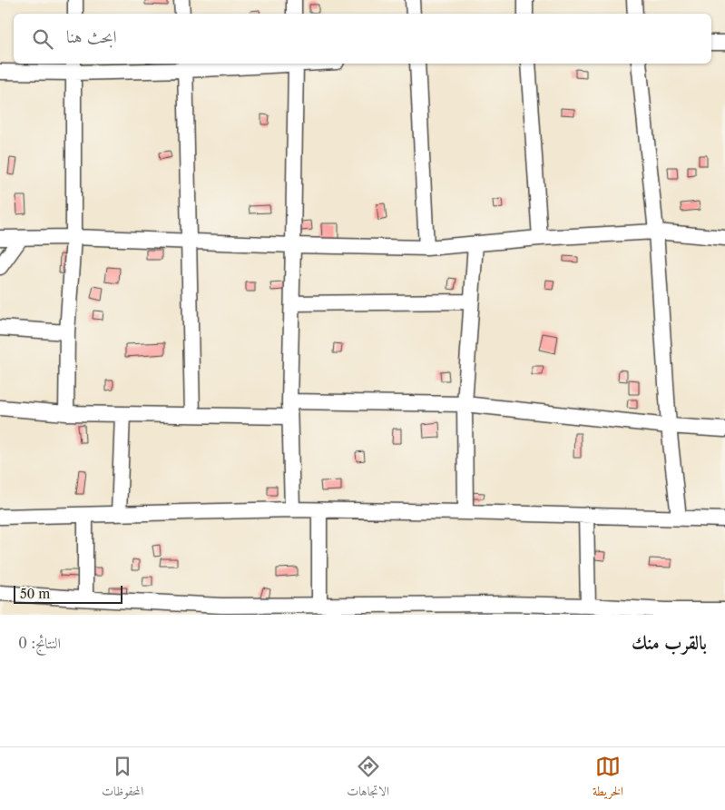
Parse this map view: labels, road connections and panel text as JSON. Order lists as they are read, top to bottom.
{
  "scale_bar": "50 m",
  "page": {
    "search": "ابحث هنا",
    "scale": "50 m",
    "heading": ["بالقرب منك", "النتائج: 0"],
    "nav": ["الخريطة", "الاتجاهات", "المحفوظات"]
  }
}
